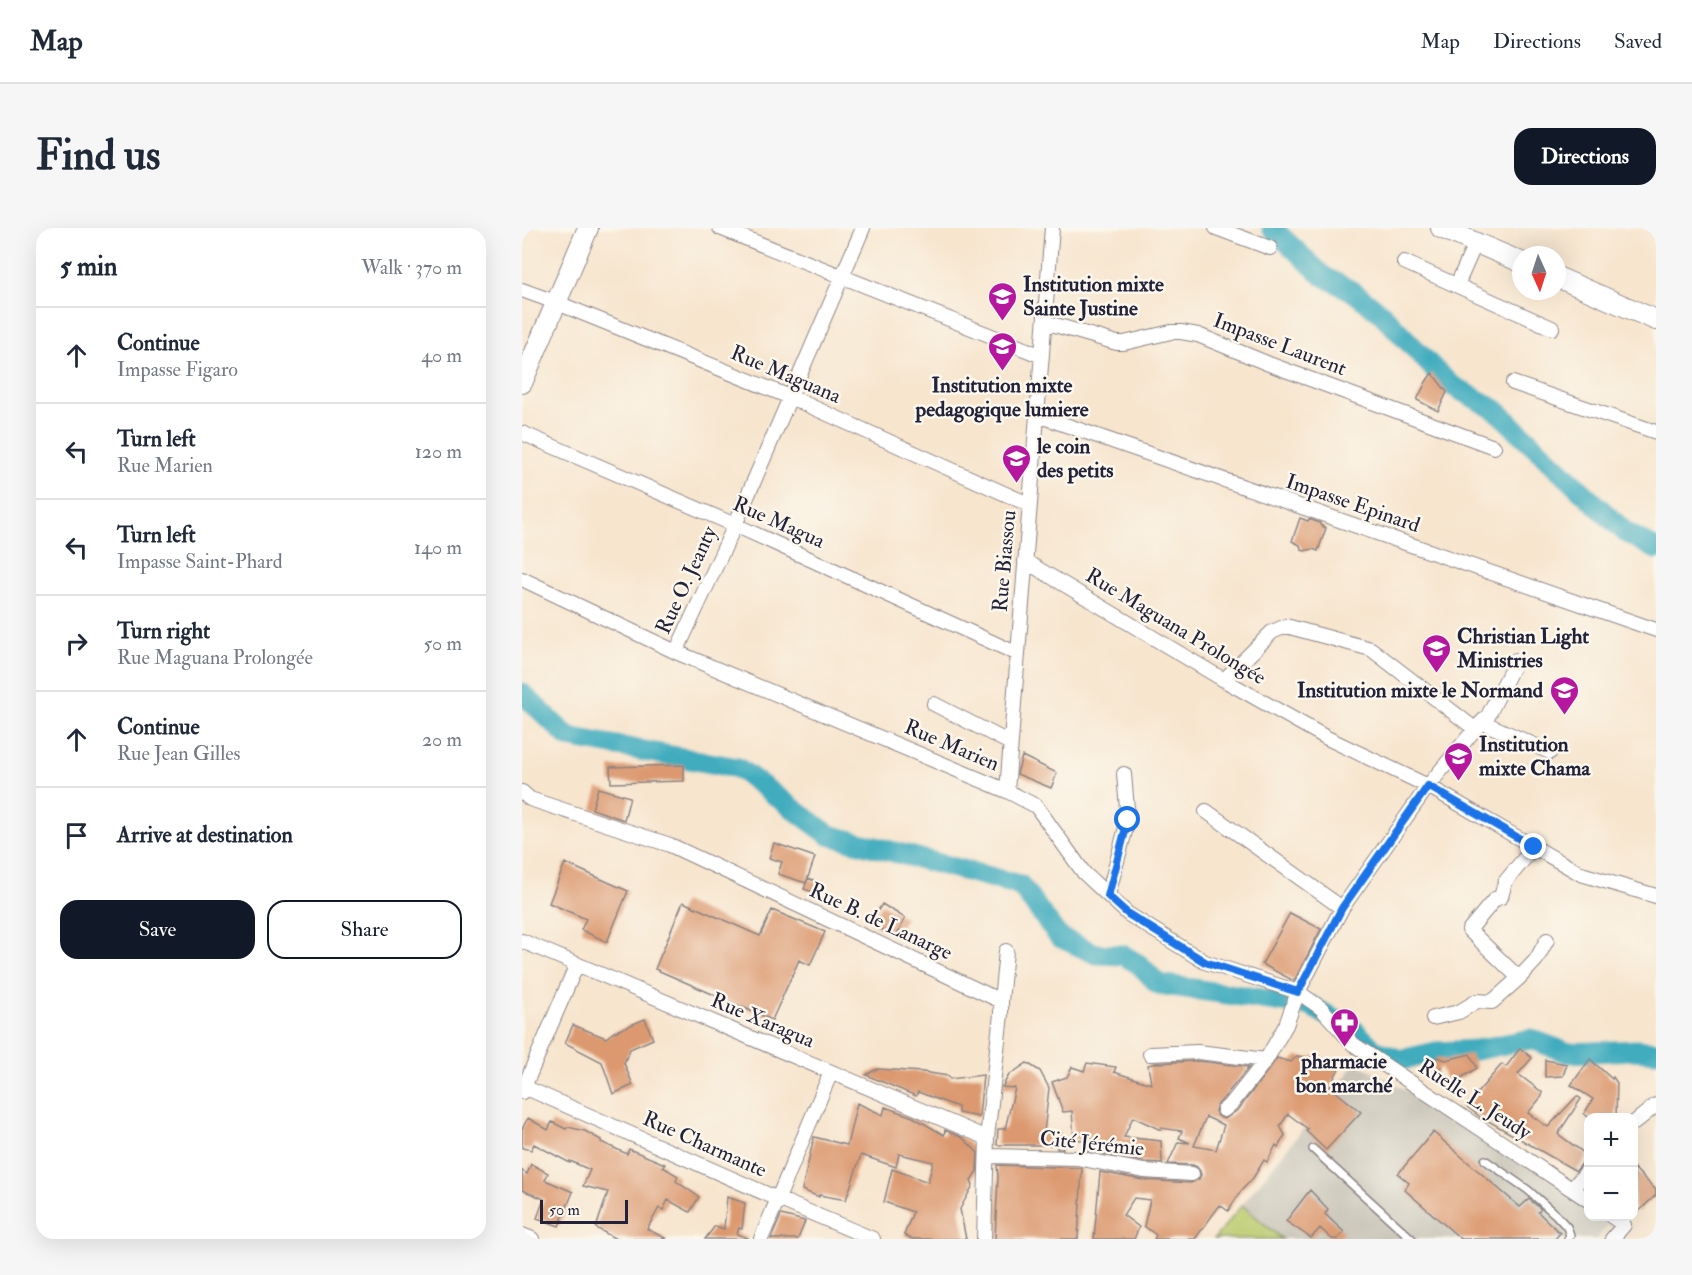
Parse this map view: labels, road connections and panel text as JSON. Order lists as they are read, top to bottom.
{
  "streets": {
    "street": [
      "Impasse Laurent",
      "Rue Maguana",
      "Impasse Epinard",
      "Rue Magua",
      "Rue Biassou",
      "Rue O. Jeanty",
      "Rue Maguana Prolongée",
      "Rue Marien",
      "Rue B. de Lanarge",
      "Rue Xaragua",
      "Ruelle L. Jeudy",
      "Cité Jérémie",
      "Rue Charmante"
    ]
  },
  "crossings": [
    ["Impasse Laurent", "Rue Biassou"],
    ["Rue Maguana", "Rue Biassou"],
    ["Rue Maguana", "Rue O. Jeanty"],
    ["Impasse Epinard", "Rue Biassou"],
    ["Rue Magua", "Rue Biassou"],
    ["Rue Magua", "Rue O. Jeanty"],
    ["Rue Biassou", "Rue Maguana Prolongée"],
    ["Rue Biassou", "Rue Marien"],
    ["Rue O. Jeanty", "Rue Marien"],
    ["Rue Marien", "Ruelle L. Jeudy"]
  ],
  "places": {
    "school or university": [
      "Institution mixte Sainte Justine",
      "Institution mixte pedagogique lumiere",
      "le coin des petits",
      "Christian Light Ministries",
      "Institution mixte le Normand",
      "Institution mixte Chama"
    ],
    "pharmacy": ["pharmacie bon marché"]
  },
  "scale_bar": "50 m",
  "north": "bottom",
  "page": {
    "header": "Map",
    "nav": ["Map", "Directions", "Saved"],
    "buttons": [
      "Directions",
      ["Save", "Share"]
    ],
    "title": "Find us",
    "heading": ["5 min", "Walk · 370 m"],
    "list": [
      ["Continue", "Impasse Figaro", "40 m"],
      ["Turn left", "Rue Marien", "120 m"],
      ["Turn left", "Impasse Saint-Phard", "140 m"],
      ["Turn right", "Rue Maguana Prolongée", "50 m"],
      ["Continue", "Rue Jean Gilles", "20 m"],
      "Arrive at destination"
    ],
    "map_buttons": ["+", "−"],
    "scale": "50 m"
  }
}
